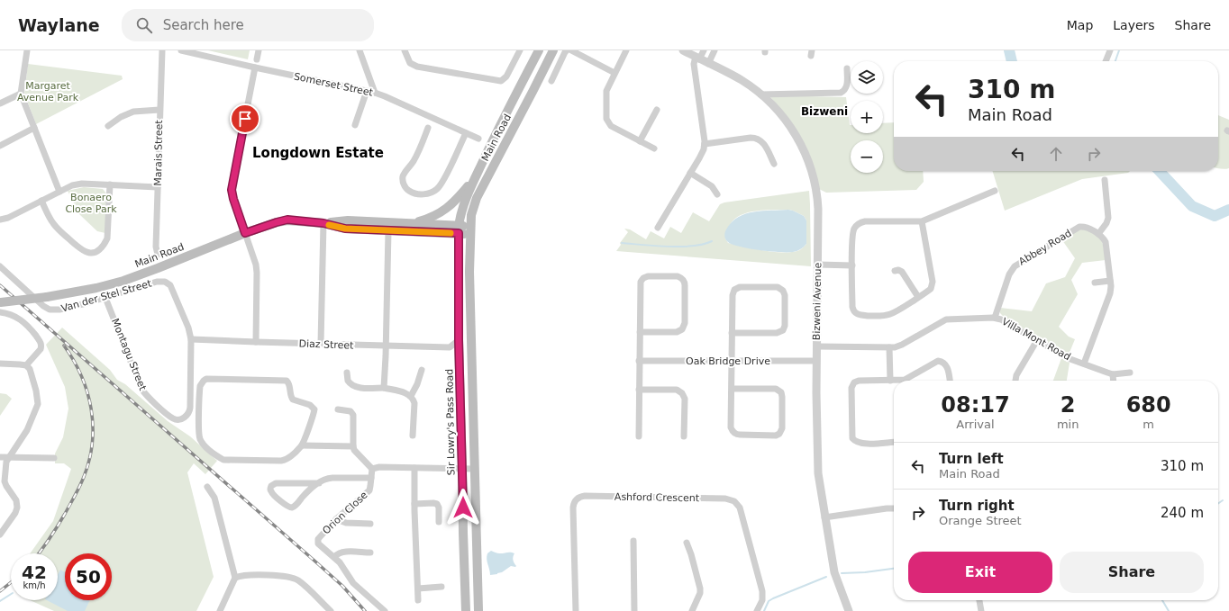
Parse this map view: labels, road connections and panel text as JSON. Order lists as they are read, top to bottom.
{
  "streets": {
    "main road": ["Main Road", "Sir Lowry's Pass Road"],
    "street": [
      "Somerset Street",
      "Marais Street",
      "Abbey Road",
      "Van der Stel Street",
      "Bizweni Avenue",
      "Villa Mont Road",
      "Diaz Street",
      "Montagu Street",
      "Oak Bridge Drive",
      "Ashford Crescent",
      "Orion Close"
    ]
  },
  "crossings": [
    ["Main Road", "Sir Lowry's Pass Road"],
    ["Abbey Road", "Villa Mont Road"],
    ["Van der Stel Street", "Diaz Street"],
    ["Van der Stel Street", "Montagu Street"],
    ["Bizweni Avenue", "Villa Mont Road"],
    ["Bizweni Avenue", "Oak Bridge Drive"],
    ["Diaz Street", "Montagu Street"],
    ["Diaz Street", "Sir Lowry's Pass Road"]
  ],
  "districts": ["Bizweni", "Longdown Estate"],
  "parks": ["Margaret Avenue Park", "Bonaero Close Park"],
  "page": {
    "header": "Waylane",
    "search": "Search here",
    "nav": ["Map", "Layers", "Share"],
    "map_buttons": ["+", "−"],
    "turn": ["310 m", "Main Road"],
    "eta": [
      "08:17",
      "Arrival",
      "2",
      "min",
      "680",
      "m"
    ],
    "list": [
      {
        "name": "Turn left",
        "note": "Main Road",
        "value": "310 m"
      },
      {
        "name": "Turn right",
        "note": "Orange Street",
        "value": "240 m"
      }
    ],
    "buttons": ["Exit", "Share"],
    "speed": "42 km/h",
    "limit": "50"
  }
}
